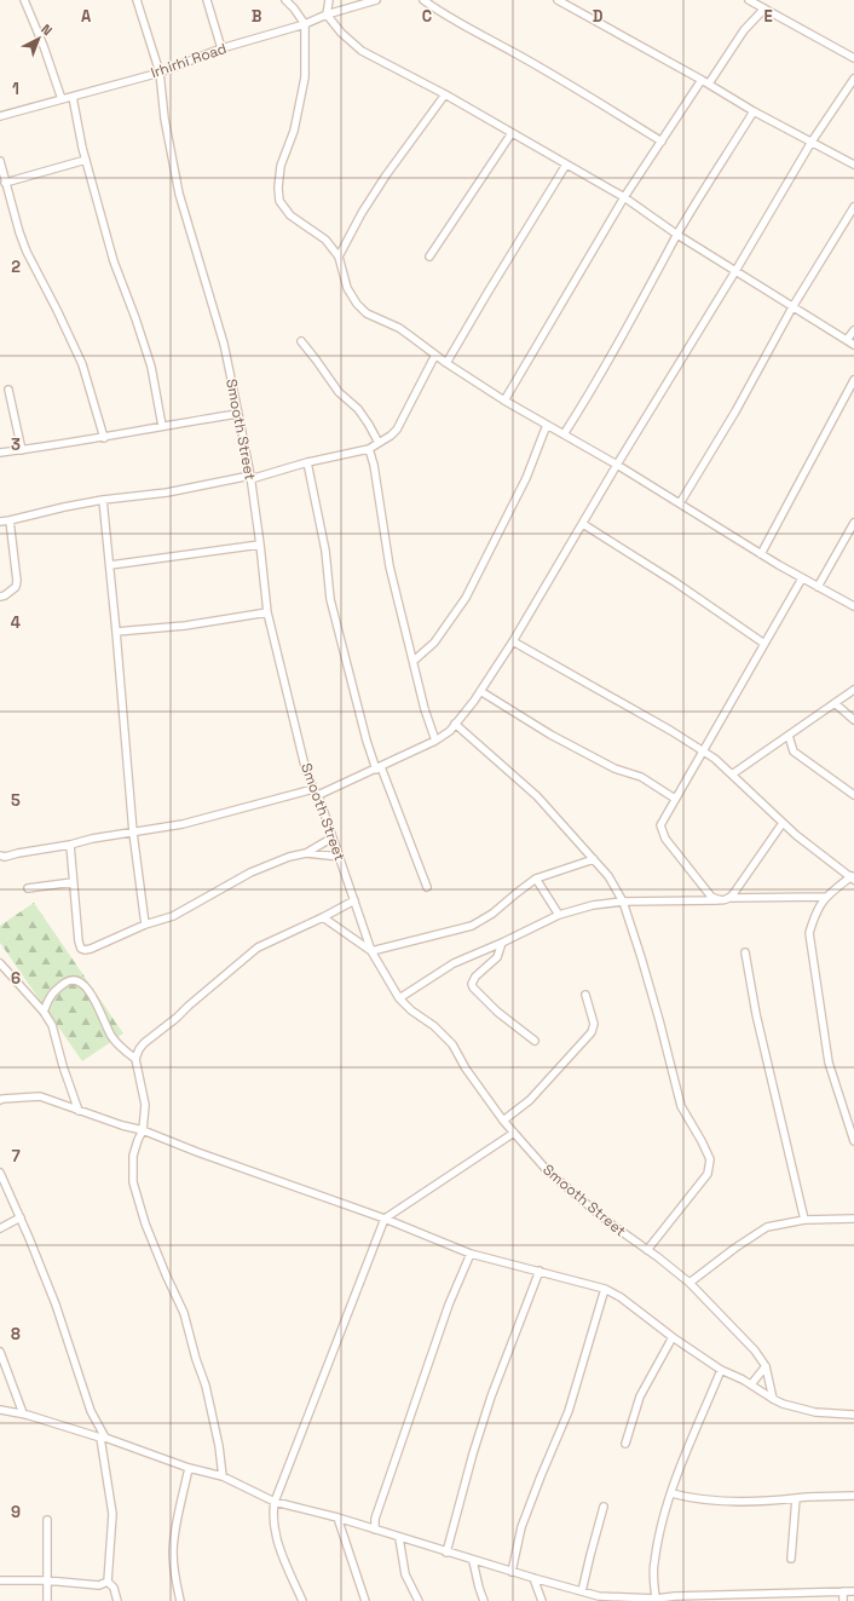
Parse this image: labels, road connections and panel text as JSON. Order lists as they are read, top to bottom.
{
  "streets": {
    "street": ["Irhirhi Road", "Smooth Street"]
  },
  "crossings": [
    ["Irhirhi Road", "Smooth Street"]
  ],
  "north": "top right",
  "grid": {
    "columns": [
      "A",
      "B",
      "C",
      "D",
      "E"
    ],
    "rows": [
      "1",
      "2",
      "3",
      "4",
      "5",
      "6",
      "7",
      "8",
      "9"
    ]
  }
}
